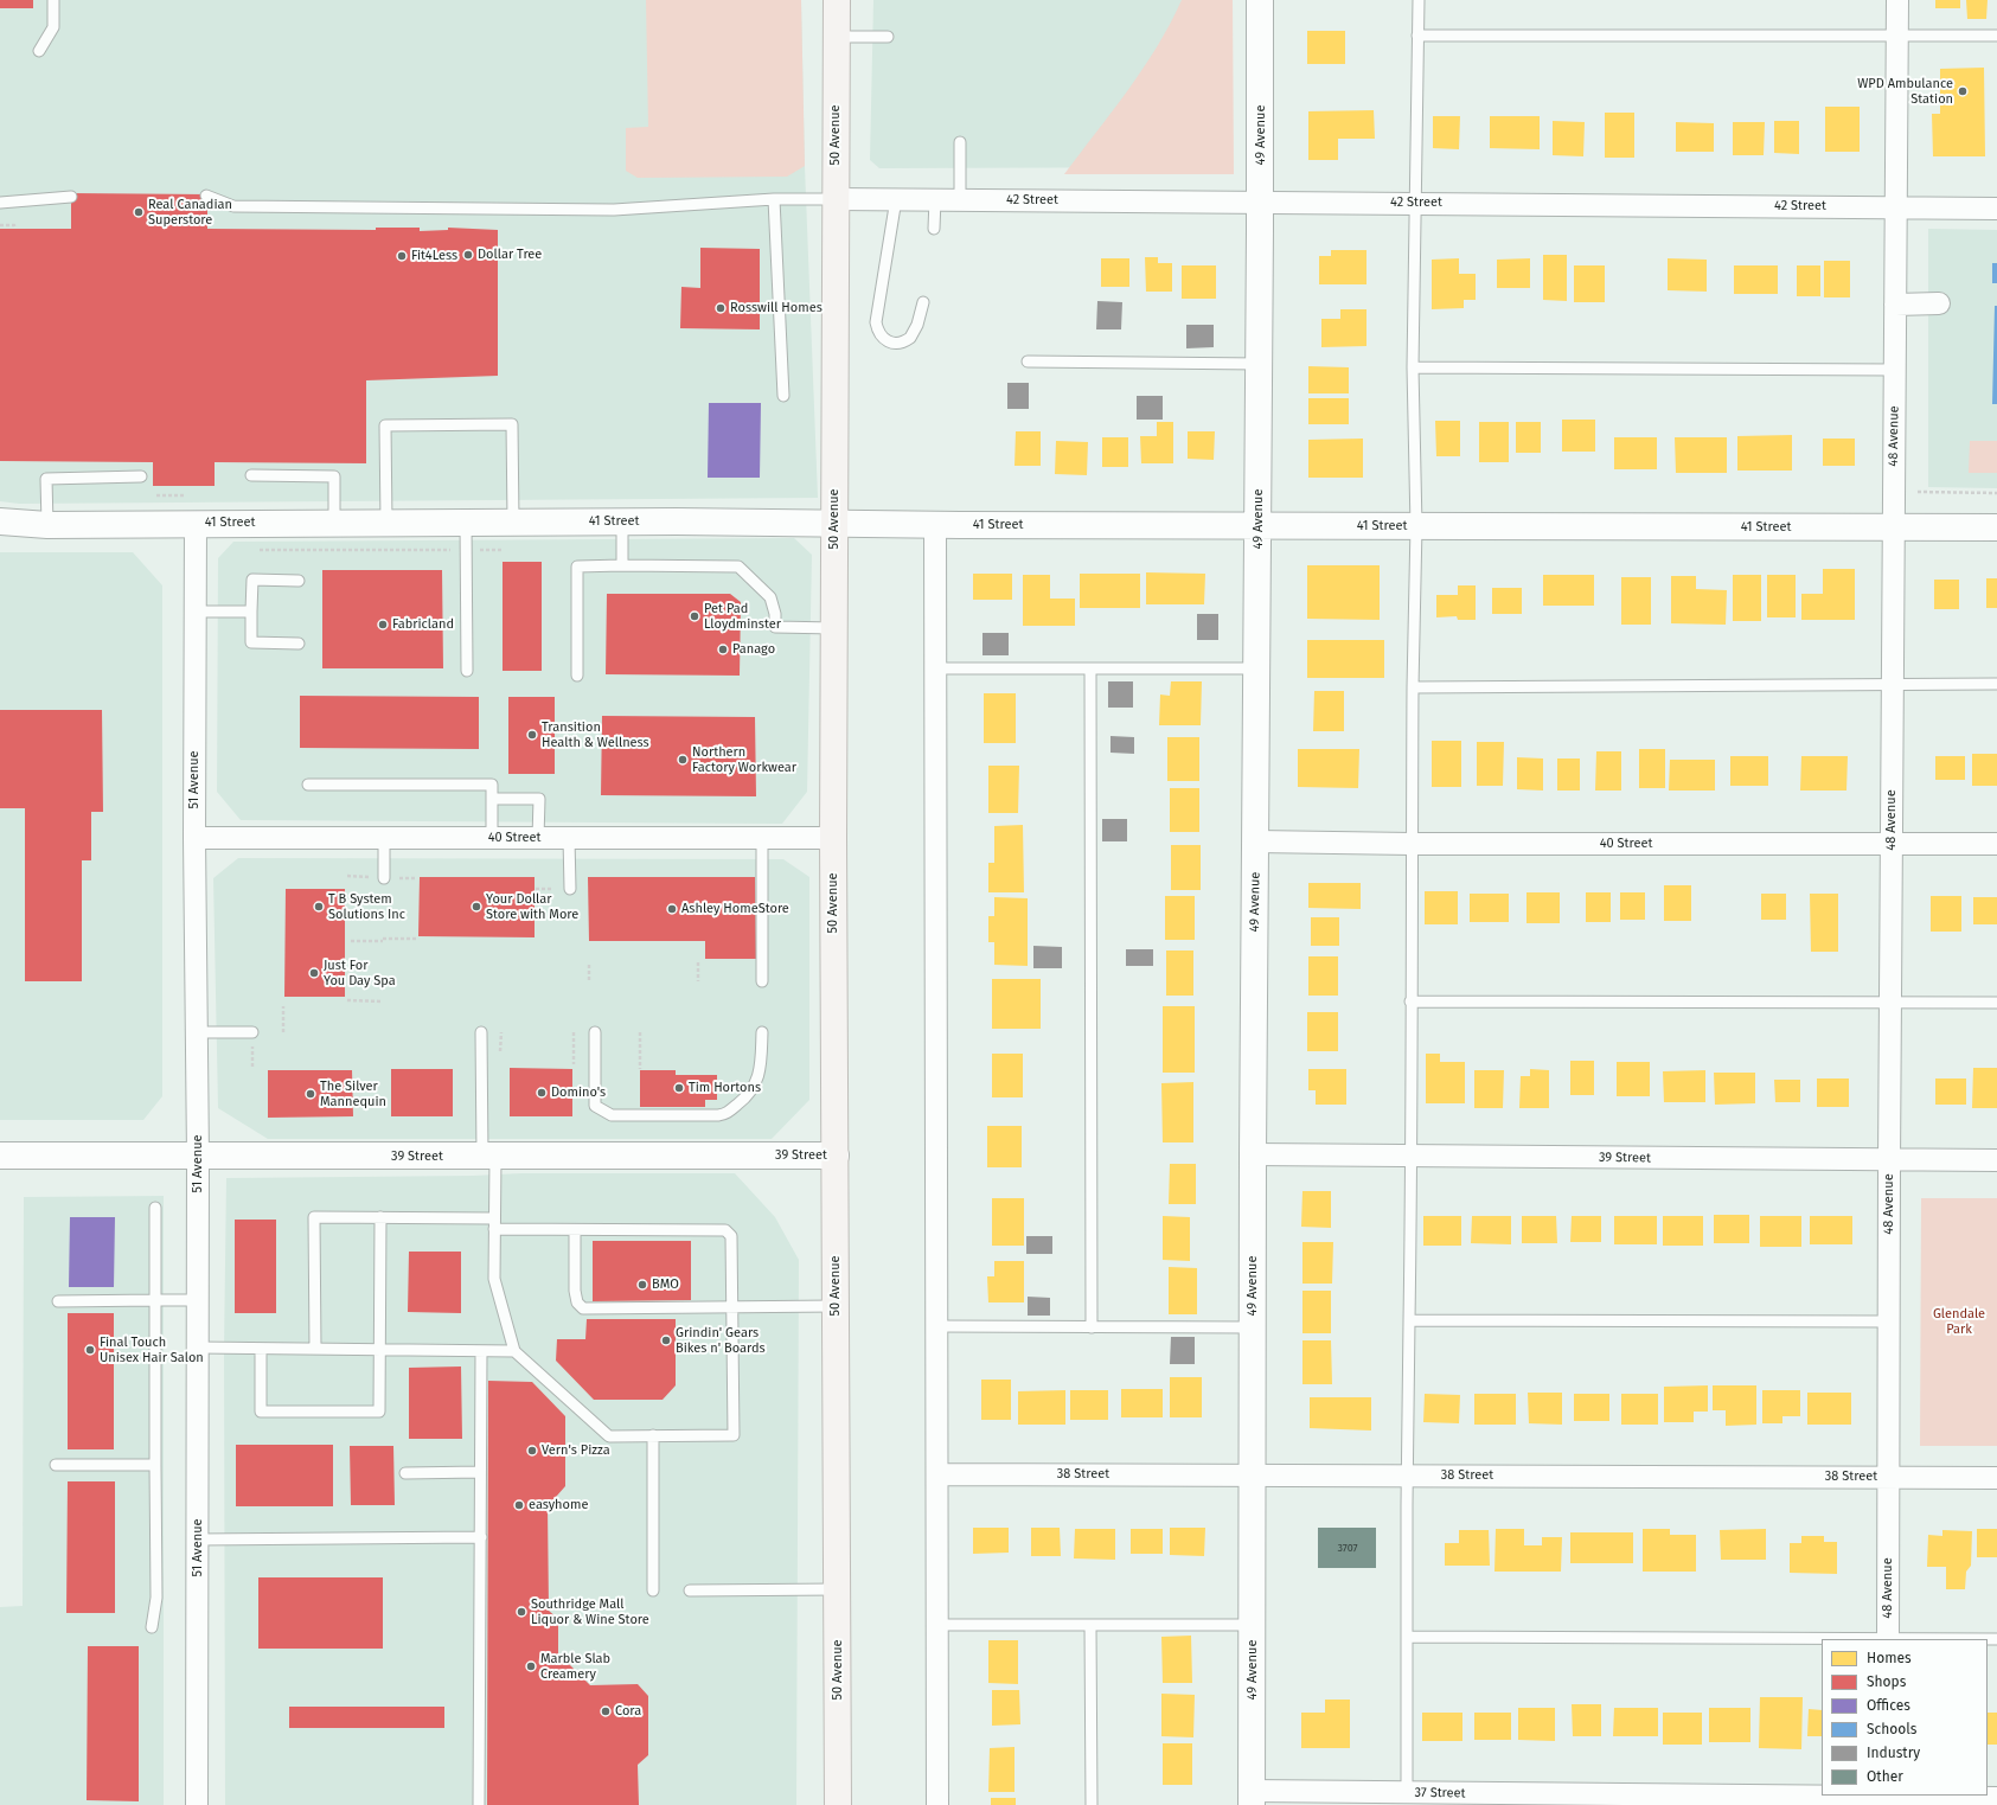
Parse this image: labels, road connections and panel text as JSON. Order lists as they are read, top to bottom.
{
  "streets": {
    "main road": ["50 Avenue"],
    "street": [
      "49 Avenue",
      "42 Street",
      "48 Avenue",
      "41 Street",
      "51 Avenue",
      "40 Street",
      "39 Street",
      "38 Street",
      "37 Street"
    ]
  },
  "crossings": [
    ["50 Avenue", "42 Street"],
    ["50 Avenue", "41 Street"],
    ["50 Avenue", "40 Street"],
    ["50 Avenue", "39 Street"],
    ["49 Avenue", "42 Street"],
    ["49 Avenue", "41 Street"],
    ["49 Avenue", "40 Street"],
    ["49 Avenue", "39 Street"],
    ["49 Avenue", "38 Street"],
    ["49 Avenue", "37 Street"],
    ["42 Street", "48 Avenue"],
    ["48 Avenue", "41 Street"],
    ["48 Avenue", "40 Street"],
    ["48 Avenue", "39 Street"],
    ["48 Avenue", "38 Street"],
    ["41 Street", "51 Avenue"],
    ["51 Avenue", "40 Street"],
    ["51 Avenue", "39 Street"]
  ],
  "parks": ["Glendale Park"],
  "places": [
    "WPD Ambulance Station",
    "Real Canadian Superstore",
    "Dollar Tree",
    "Fit4Less",
    "Rosswill Homes",
    "Pet Pad Lloydminster",
    "Fabricland",
    "Panago",
    "Transition Health & Wellness",
    "Northern Factory Workwear",
    "T B System Solutions Inc",
    "Your Dollar Store with More",
    "Ashley HomeStore",
    "Just For You Day Spa",
    "Tim Hortons",
    "Domino's",
    "The Silver Mannequin",
    "BMO",
    "Grindin' Gears Bikes n' Boards",
    "Final Touch Unisex Hair Salon",
    "Vern's Pizza",
    "easyhome",
    "Southridge Mall Liquor & Wine Store",
    "Marble Slab Creamery",
    "Cora"
  ],
  "house_numbers": ["3707"],
  "legend": [
    "Homes",
    "Shops",
    "Offices",
    "Schools",
    "Industry",
    "Other"
  ]
}
